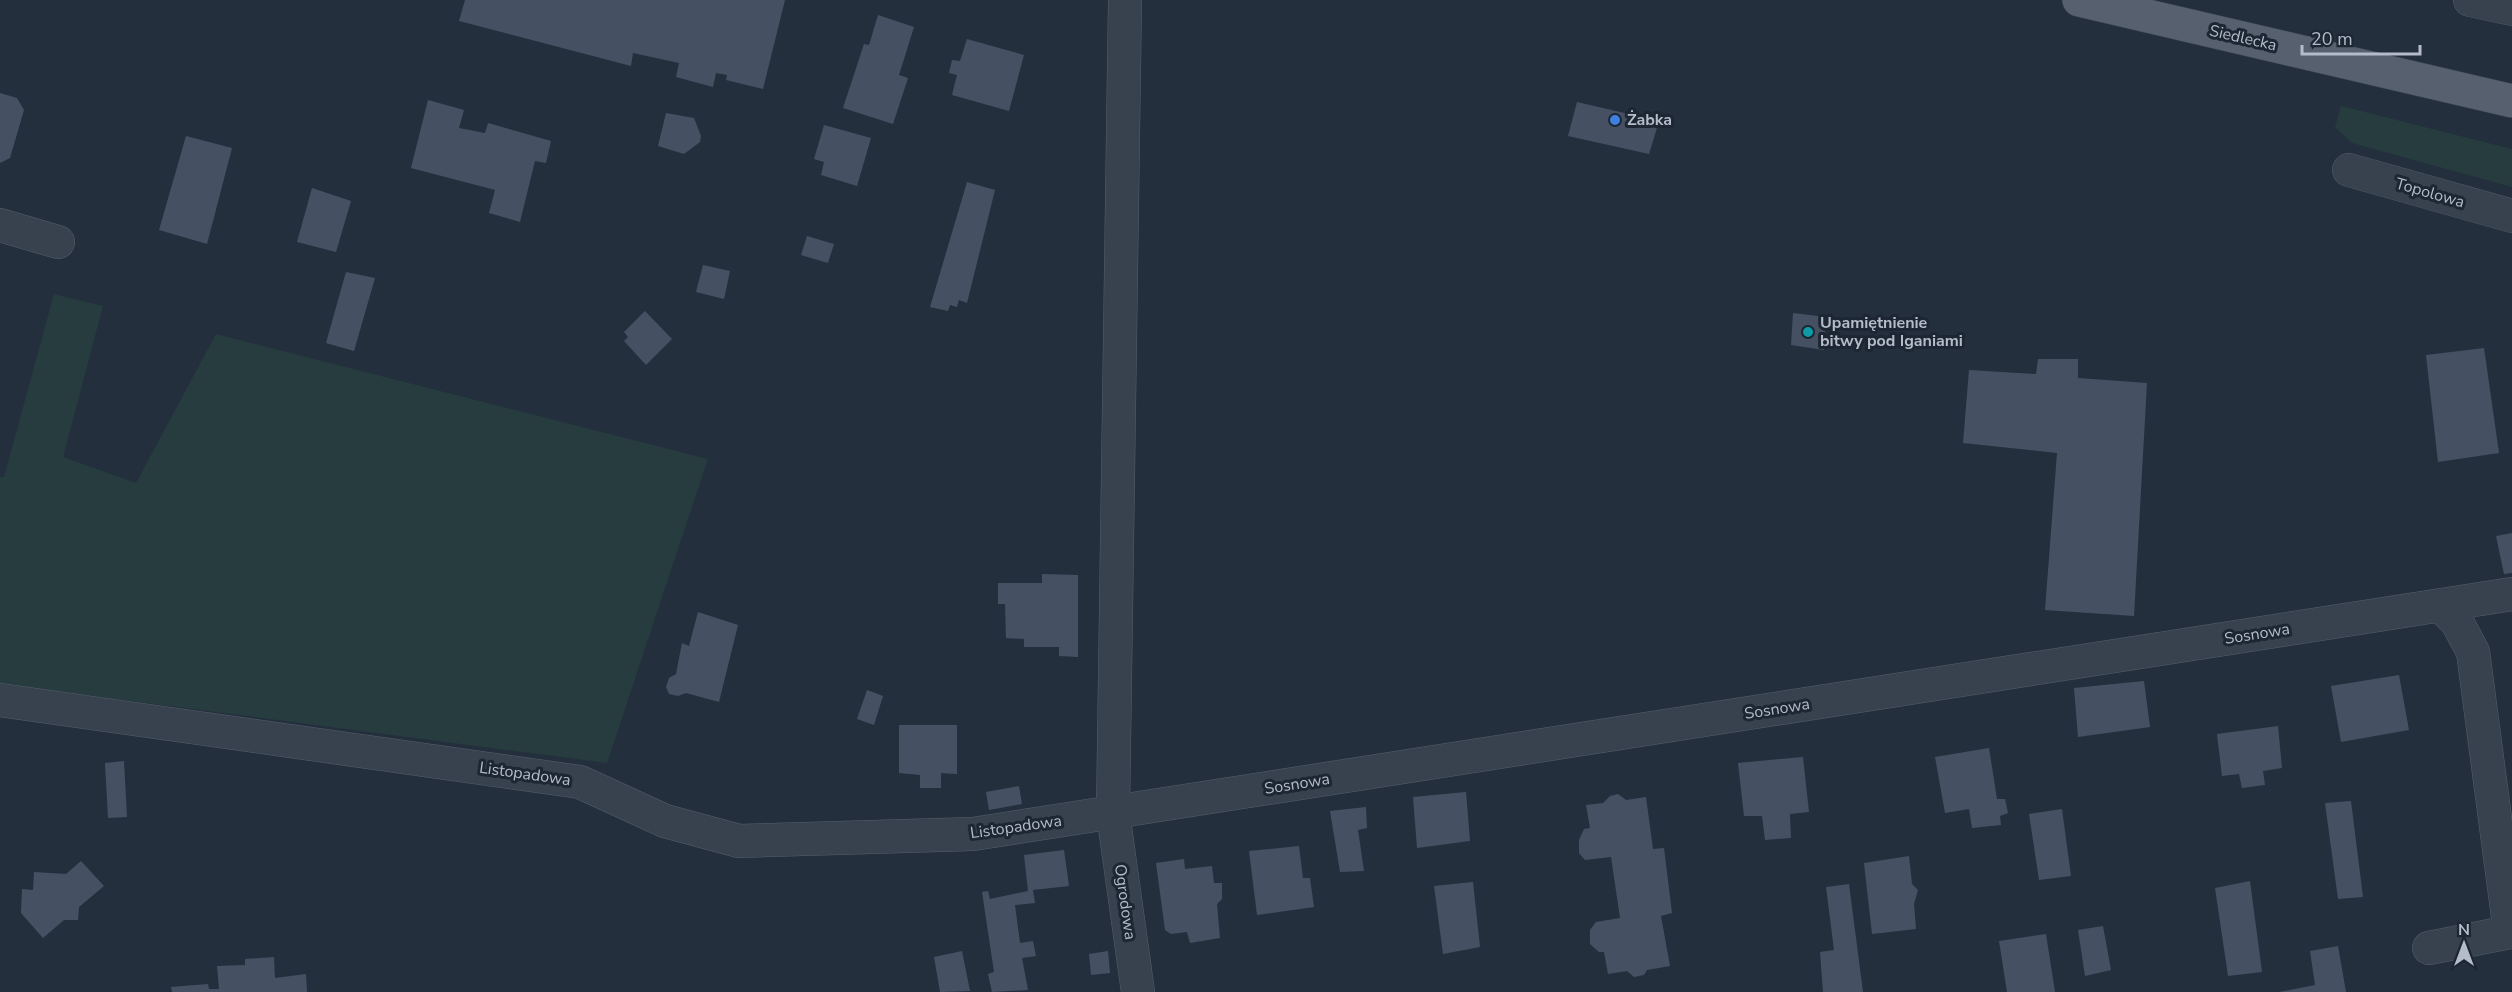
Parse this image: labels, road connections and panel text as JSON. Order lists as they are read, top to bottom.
{
  "streets": {
    "main road": ["Siedlecka"],
    "street": [
      "Topolowa",
      "Sosnowa",
      "Listopadowa",
      "Ogrodowa"
    ]
  },
  "crossings": [
    ["Sosnowa", "Listopadowa"],
    ["Sosnowa", "Ogrodowa"],
    ["Listopadowa", "Ogrodowa"]
  ],
  "places": ["Żabka", "Upamiętnienie bitwy pod Iganiami"],
  "scale_bar": "20 m",
  "north": "top"
}
